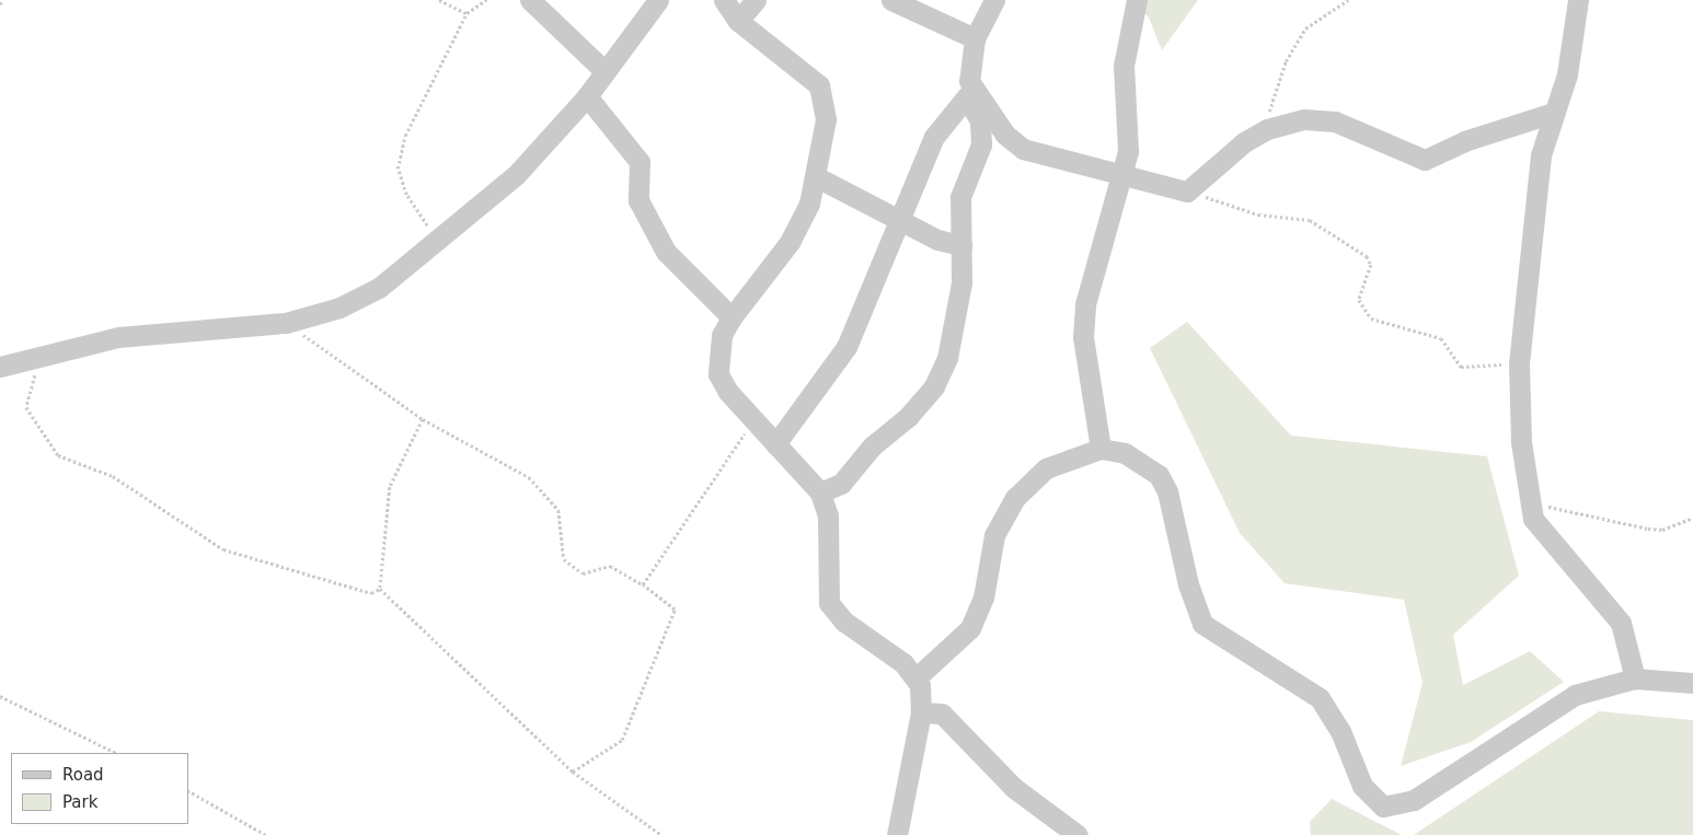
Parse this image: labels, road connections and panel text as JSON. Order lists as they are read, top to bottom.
{
  "legend": ["Road", "Park"]
}
